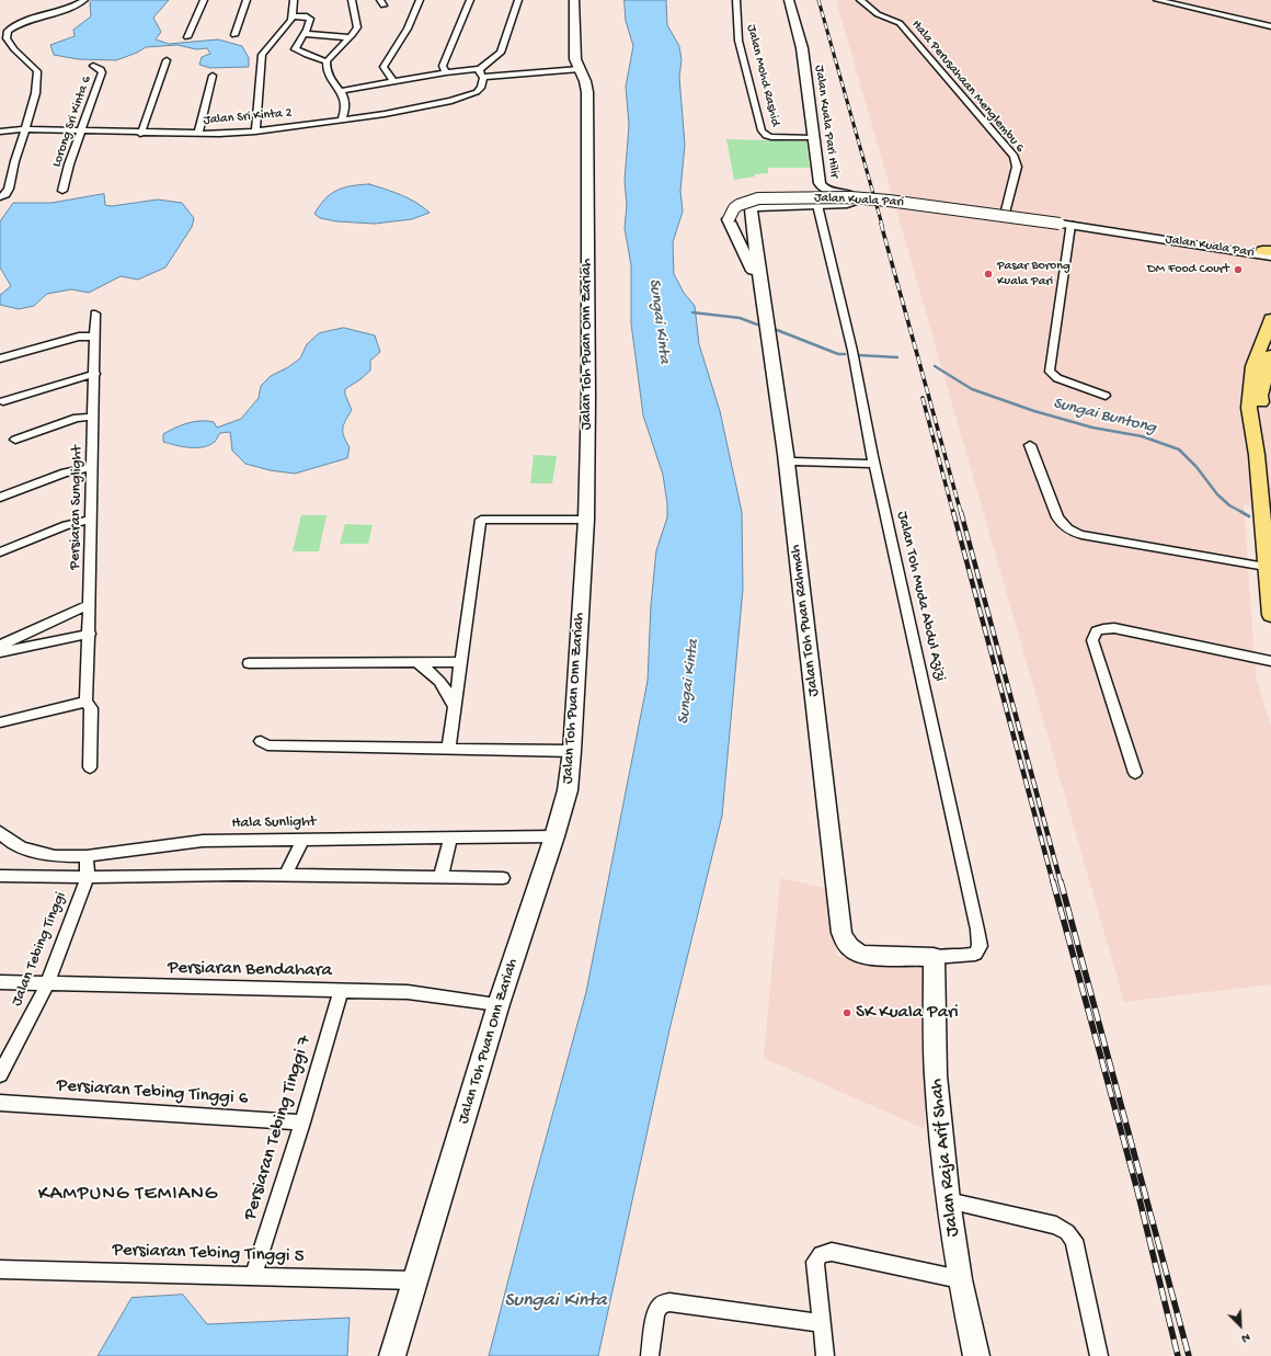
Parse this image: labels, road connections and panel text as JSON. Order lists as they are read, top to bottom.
{
  "streets": {
    "street": [
      "Jalan Mohd Rashid",
      "Hala Perusahaan Menglembu 6",
      "Jalan Sri Kinta 2",
      "Lorong Sri Kinta 6",
      "Jalan Kuala Pari Hilir",
      "Jalan Kuala Pari",
      "Jalan Toh Puan Onn Zariah",
      "Persiaran Sunglight",
      "Jalan Toh Muda Abdul Azizi",
      "Jalan Toh Puan Rahmah",
      "Hala Sunlight",
      "Jalan Tebing Tinggi",
      "Persiaran Bendahara",
      "Persiaran Tebing Tinggi 6",
      "Persiaran Tebing Tinggi 7",
      "Jalan Raja Arif Shah",
      "Persiaran Tebing Tinggi 5"
    ]
  },
  "crossings": [
    ["Jalan Mohd Rashid", "Jalan Kuala Pari Hilir"],
    ["Jalan Sri Kinta 2", "Lorong Sri Kinta 6"],
    ["Jalan Kuala Pari Hilir", "Jalan Toh Muda Abdul Azizi"],
    ["Jalan Kuala Pari Hilir", "Jalan Toh Puan Rahmah"],
    ["Jalan Toh Puan Onn Zariah", "Hala Sunlight"],
    ["Jalan Toh Puan Onn Zariah", "Persiaran Bendahara"],
    ["Jalan Toh Puan Onn Zariah", "Persiaran Tebing Tinggi 5"],
    ["Jalan Toh Muda Abdul Azizi", "Jalan Toh Puan Rahmah"],
    ["Jalan Toh Muda Abdul Azizi", "Jalan Raja Arif Shah"],
    ["Jalan Toh Puan Rahmah", "Jalan Raja Arif Shah"],
    ["Hala Sunlight", "Jalan Tebing Tinggi"],
    ["Jalan Tebing Tinggi", "Persiaran Bendahara"],
    ["Persiaran Bendahara", "Persiaran Tebing Tinggi 7"],
    ["Persiaran Tebing Tinggi 6", "Persiaran Tebing Tinggi 7"],
    ["Persiaran Tebing Tinggi 7", "Persiaran Tebing Tinggi 5"]
  ],
  "districts": ["KAMPUNG TEMIANG"],
  "water": ["Sungai Kinta", "Sungai Buntong"],
  "places": ["DM Food Court", "Pasar Borong Kuala Pari", "SK Kuala Pari"],
  "north": "bottom right"
}
